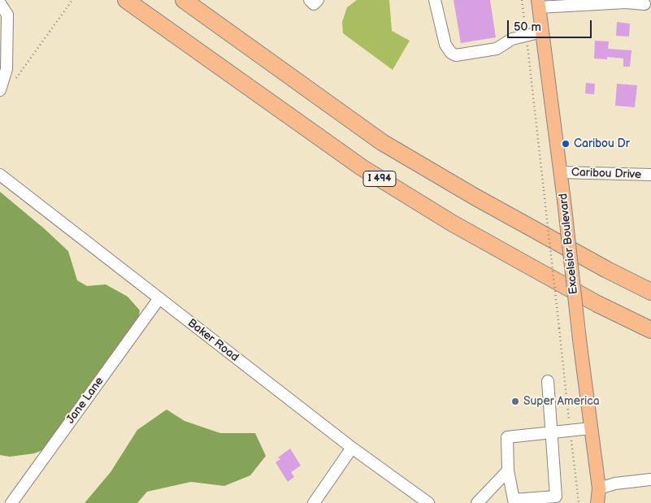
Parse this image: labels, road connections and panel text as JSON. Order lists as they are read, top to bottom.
{
  "streets": {
    "highway": ["I 494"],
    "main road": ["Excelsior Boulevard"],
    "street": ["Caribou Drive", "Baker Road", "Jane Lane"]
  },
  "crossings": [
    ["Caribou Drive", "Excelsior Boulevard"],
    ["Baker Road", "Jane Lane"]
  ],
  "places": ["Caribou Dr", "Super America"],
  "scale_bar": "50 m"
}
